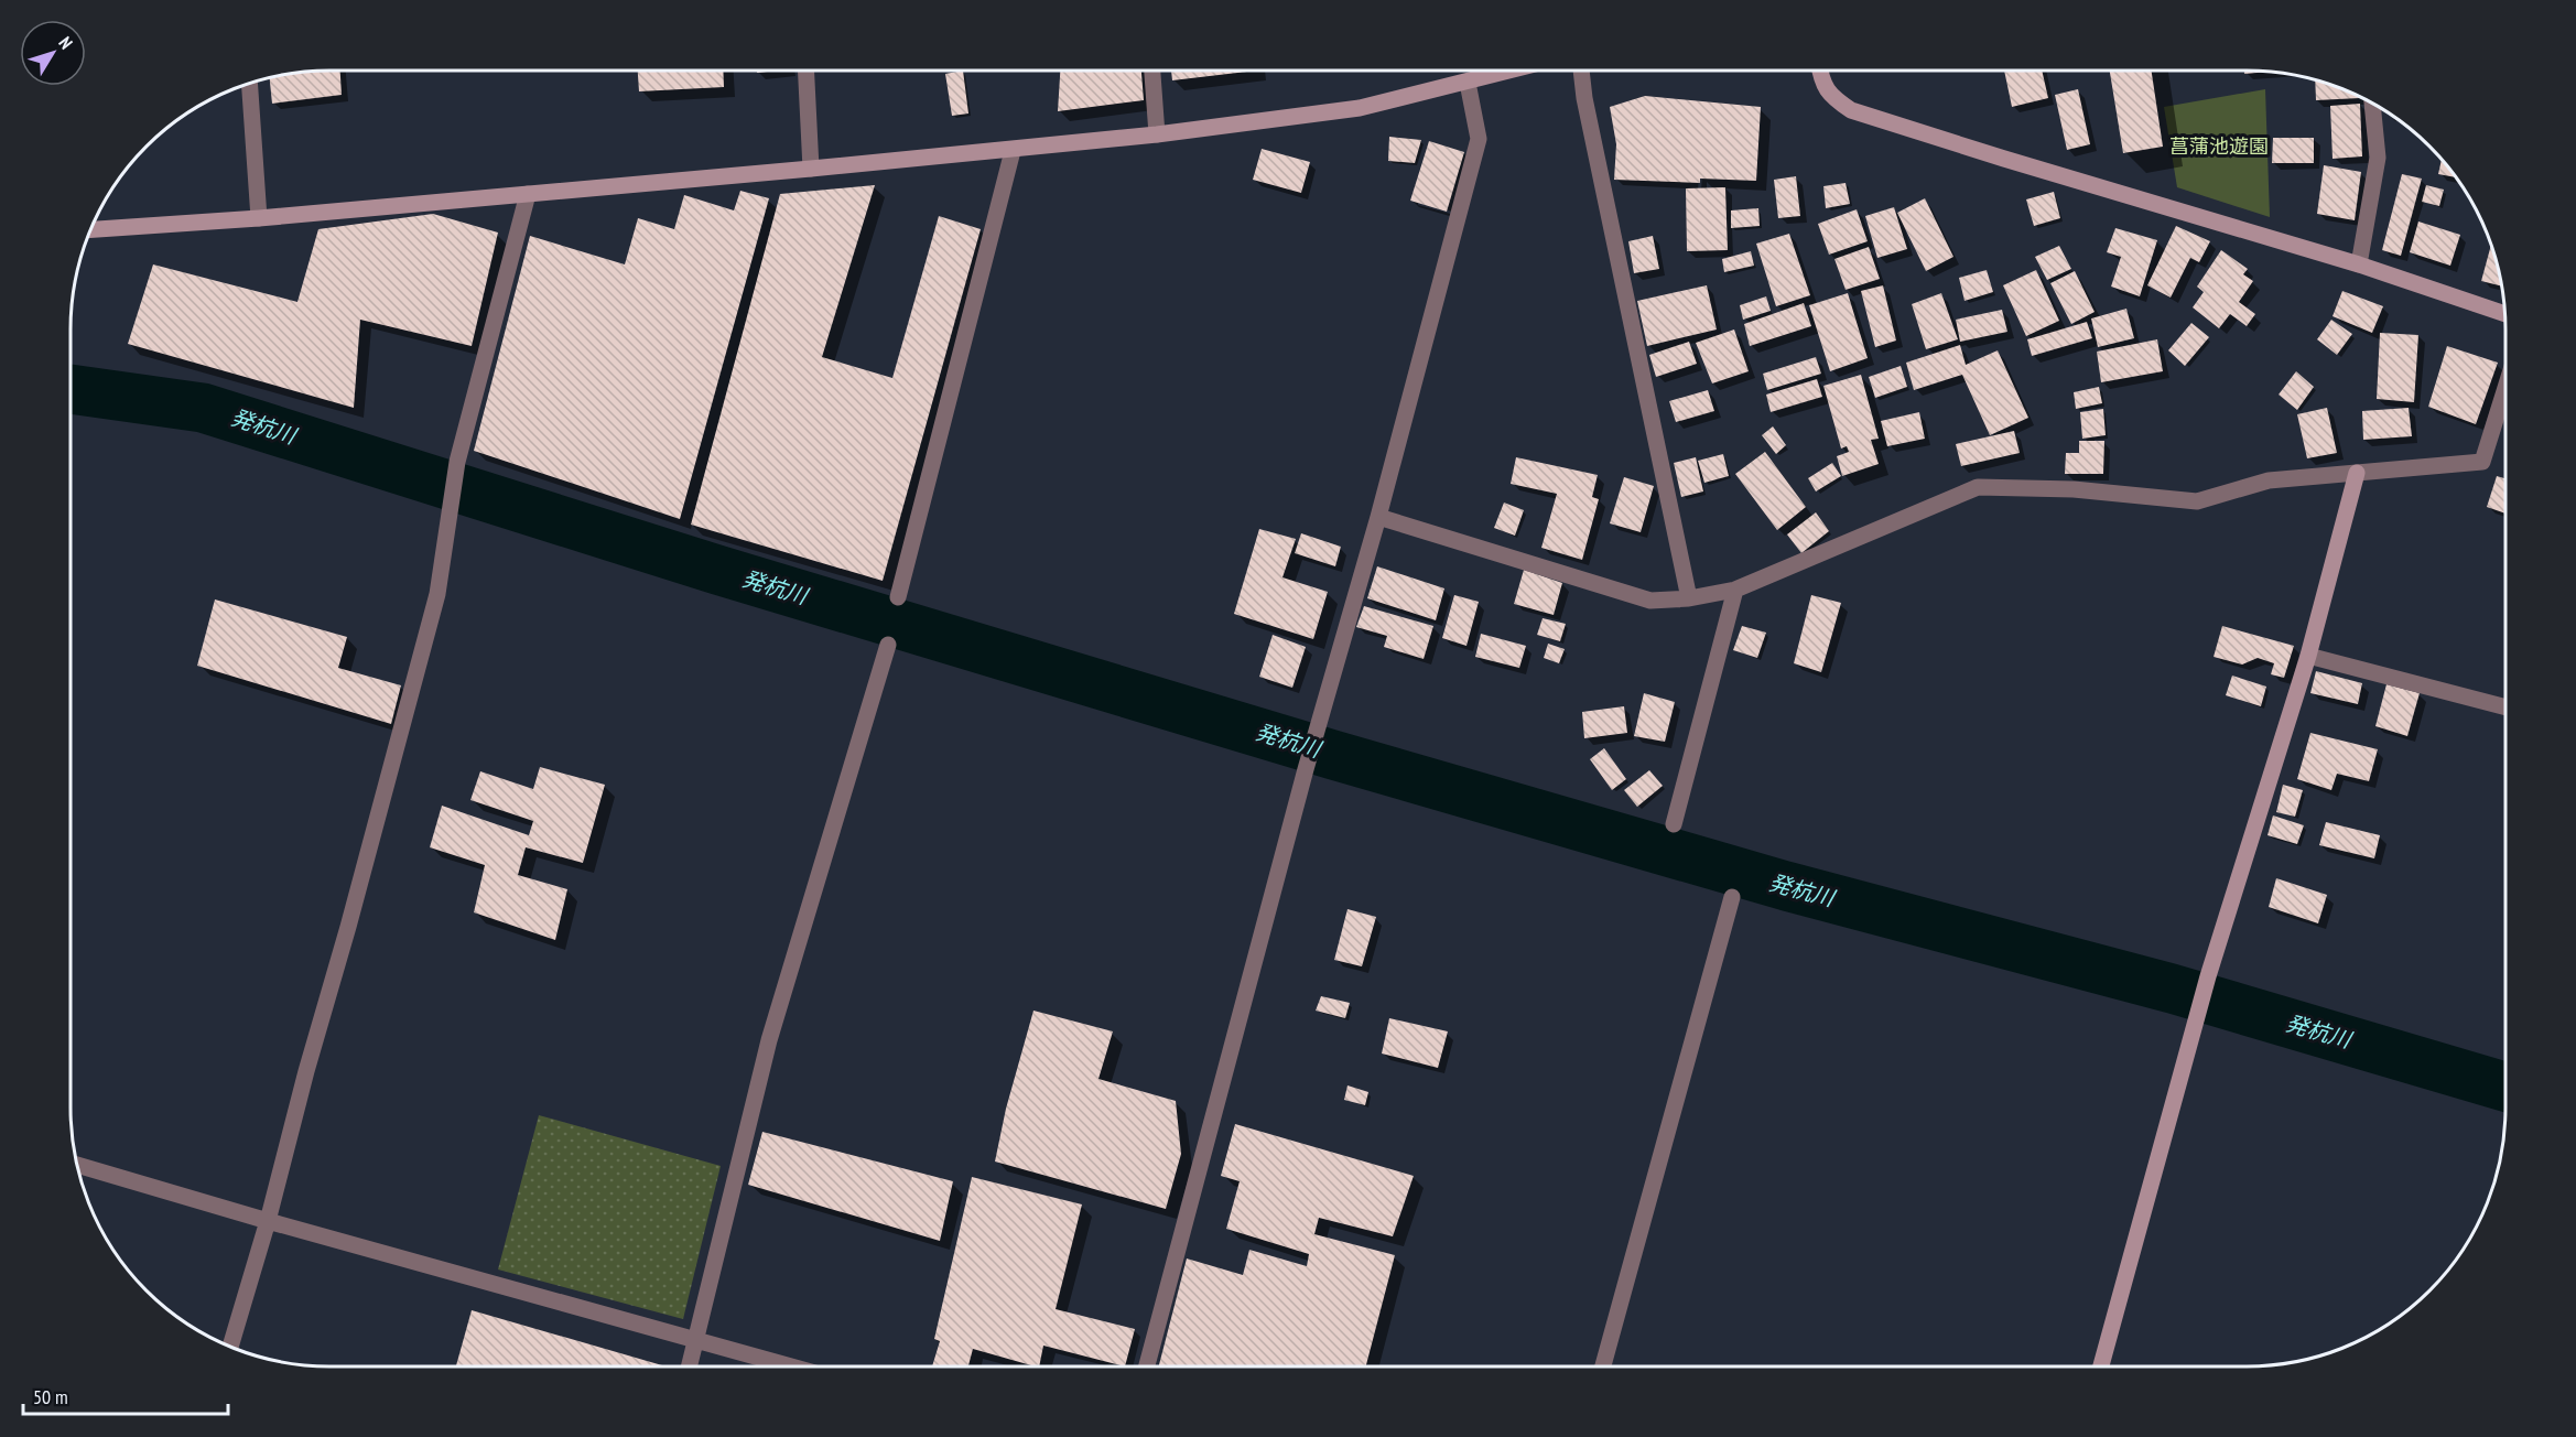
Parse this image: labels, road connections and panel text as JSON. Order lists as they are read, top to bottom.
{
  "water": ["発杭川"],
  "parks": ["菖蒲池遊園"],
  "scale_bar": "50 m",
  "north": "top right"
}
